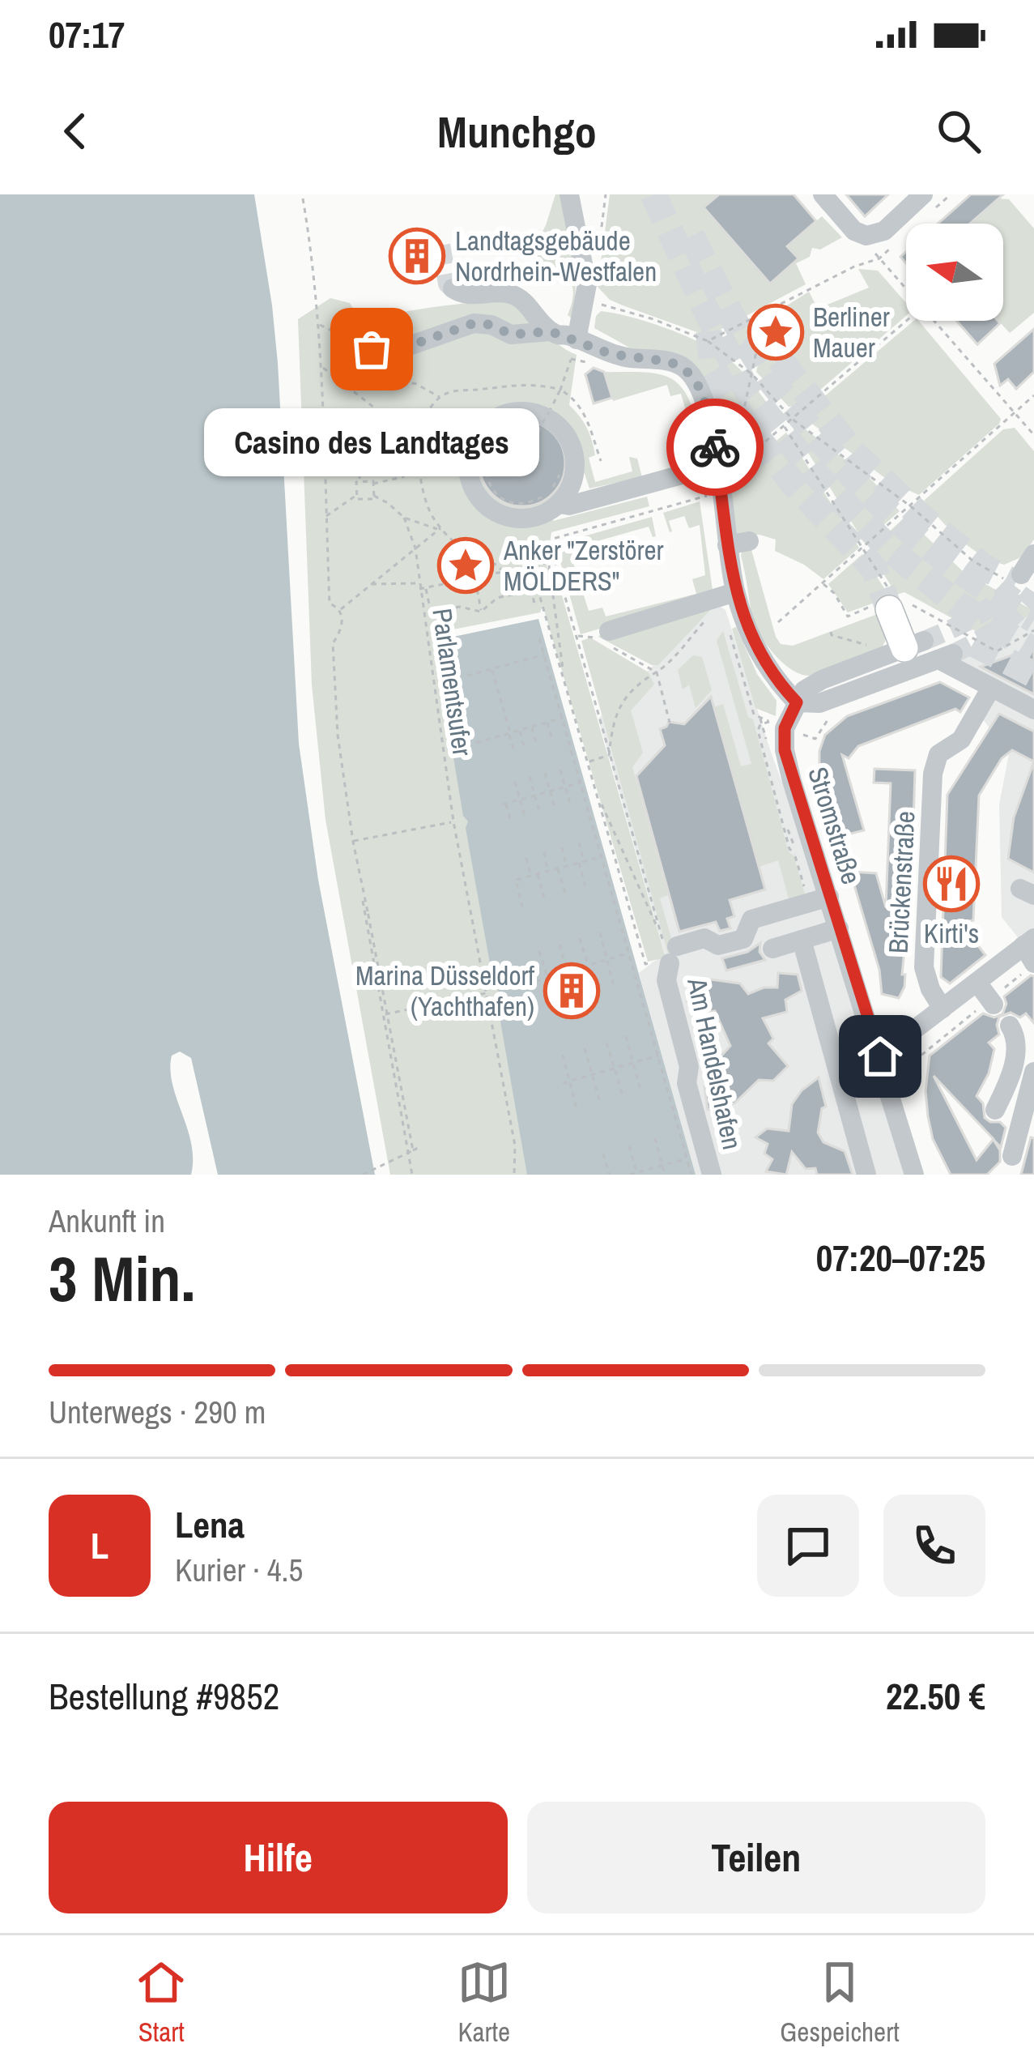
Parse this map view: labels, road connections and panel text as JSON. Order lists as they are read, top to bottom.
{
  "streets": {
    "street": ["Stromstraße", "Brückenstraße", "Am Handelshafen"],
    "path": ["Parlamentsufer"]
  },
  "places": {
    "building": ["Landtagsgebäude Nordrhein-Westfalen", "Marina Düsseldorf (Yachthafen)"],
    "place": ["Berliner Mauer", "Anker \"Zerstörer MÖLDERS\""],
    "other": ["Casino des Landtages"],
    "restaurant": ["Kirti's"]
  },
  "north": "left",
  "page": {
    "status": "07:17",
    "header": "Munchgo",
    "bubble": "Casino des Landtages",
    "heading": ["3 Min.", "Ankunft in", "07:20–07:25"],
    "panel": [
      "Lena",
      "Kurier · 4.5",
      "Bestellung #9852",
      "22.50 €"
    ],
    "bar": "Unterwegs · 290 m",
    "round": "L",
    "buttons": ["Hilfe", "Teilen"],
    "tabs": ["Start", "Karte", "Gespeichert"]
  }
}
